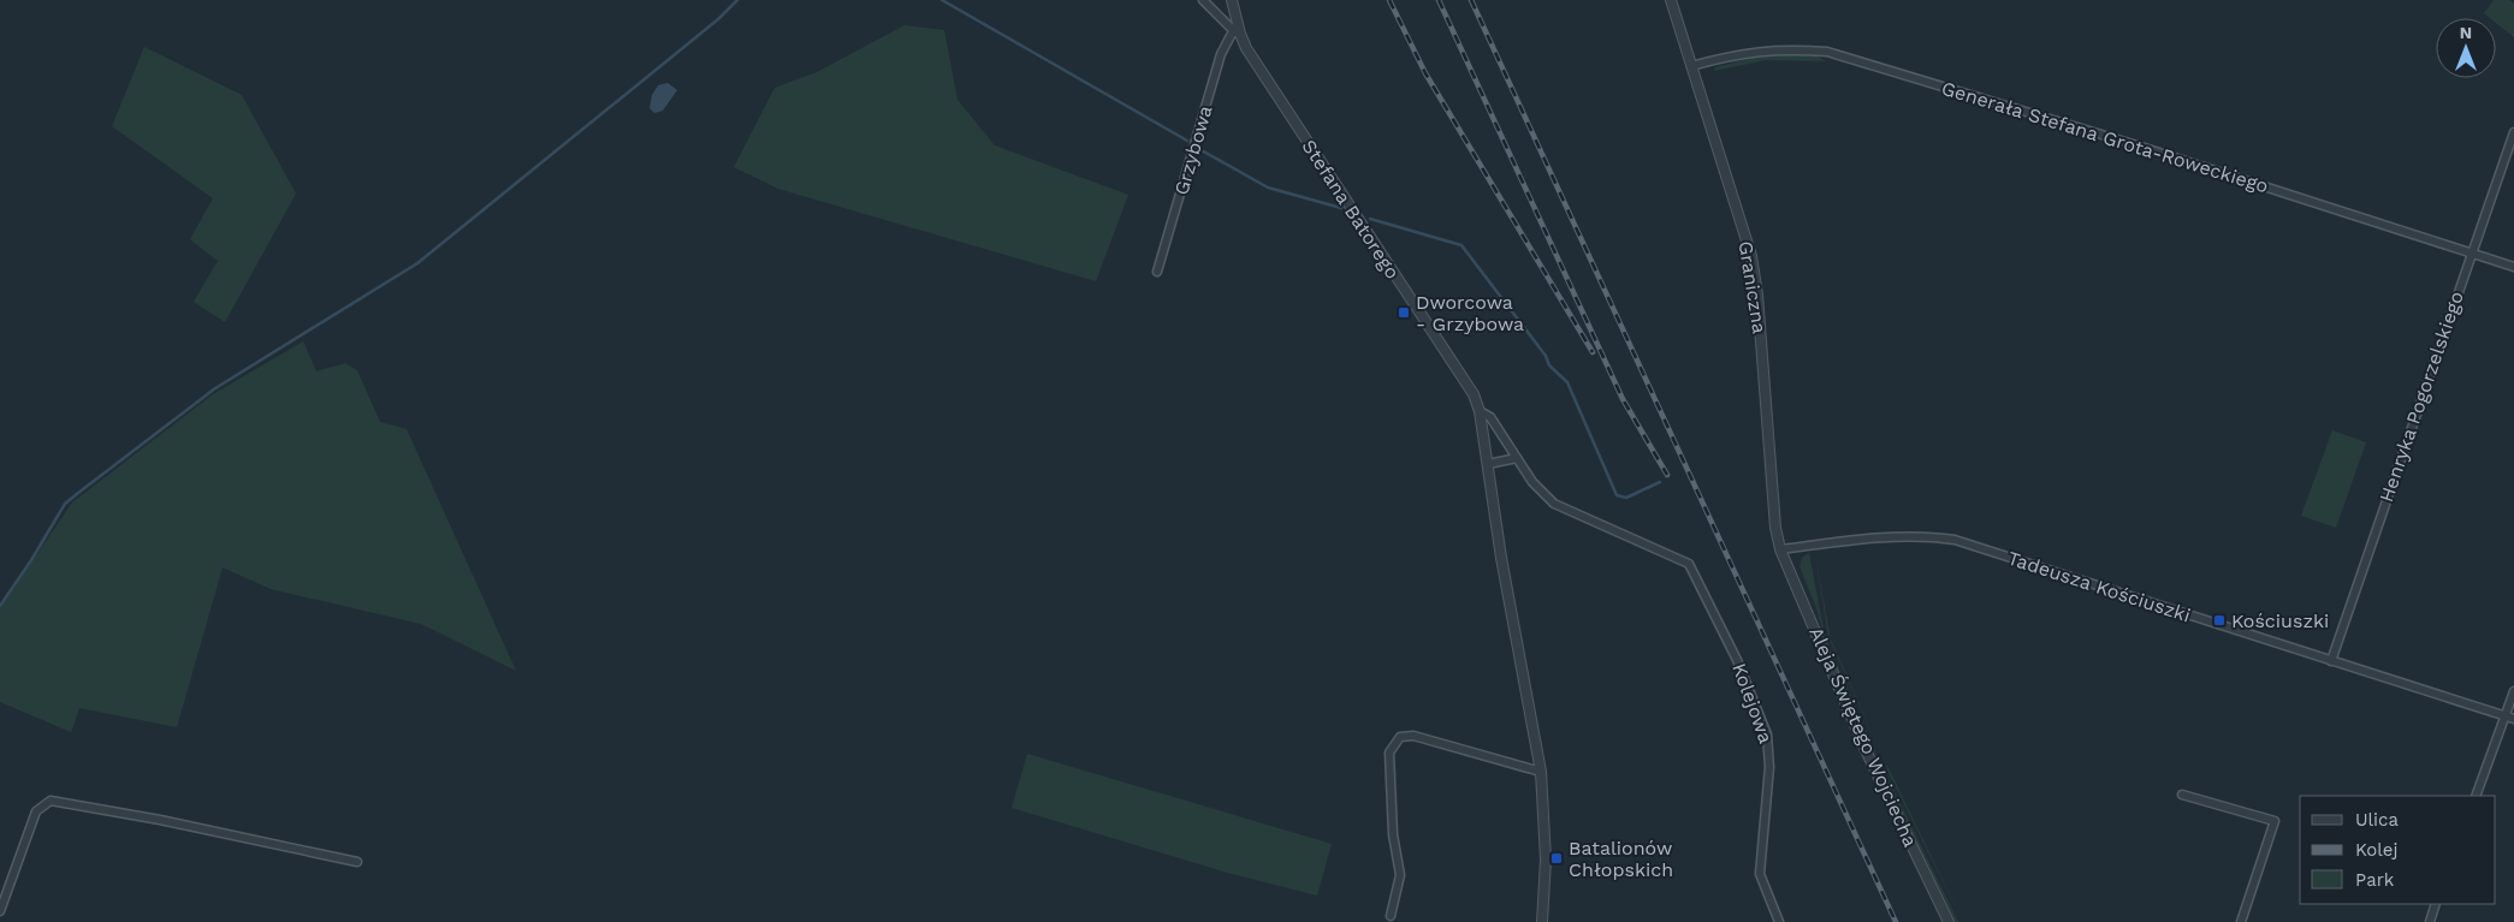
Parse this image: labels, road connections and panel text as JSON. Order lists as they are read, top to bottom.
{
  "streets": {
    "street": [
      "Generała Stefana Grota-Roweckiego",
      "Grzybowa",
      "Stefana Batorego",
      "Graniczna",
      "Henryka Pogorzelskiego",
      "Tadeusza Kościuszki",
      "Kolejowa",
      "Aleja Świętego Wojciecha"
    ]
  },
  "crossings": [
    ["Generała Stefana Grota-Roweckiego", "Graniczna"],
    ["Generała Stefana Grota-Roweckiego", "Henryka Pogorzelskiego"],
    ["Grzybowa", "Stefana Batorego"],
    ["Stefana Batorego", "Kolejowa"],
    ["Graniczna", "Tadeusza Kościuszki"],
    ["Graniczna", "Aleja Świętego Wojciecha"],
    ["Henryka Pogorzelskiego", "Tadeusza Kościuszki"],
    ["Tadeusza Kościuszki", "Aleja Świętego Wojciecha"]
  ],
  "places": {
    "transit": ["Dworcowa - Grzybowa", "Kościuszki", "Batalionów Chłopskich"]
  },
  "legend": ["Ulica", "Kolej", "Park"],
  "north": "top"
}
